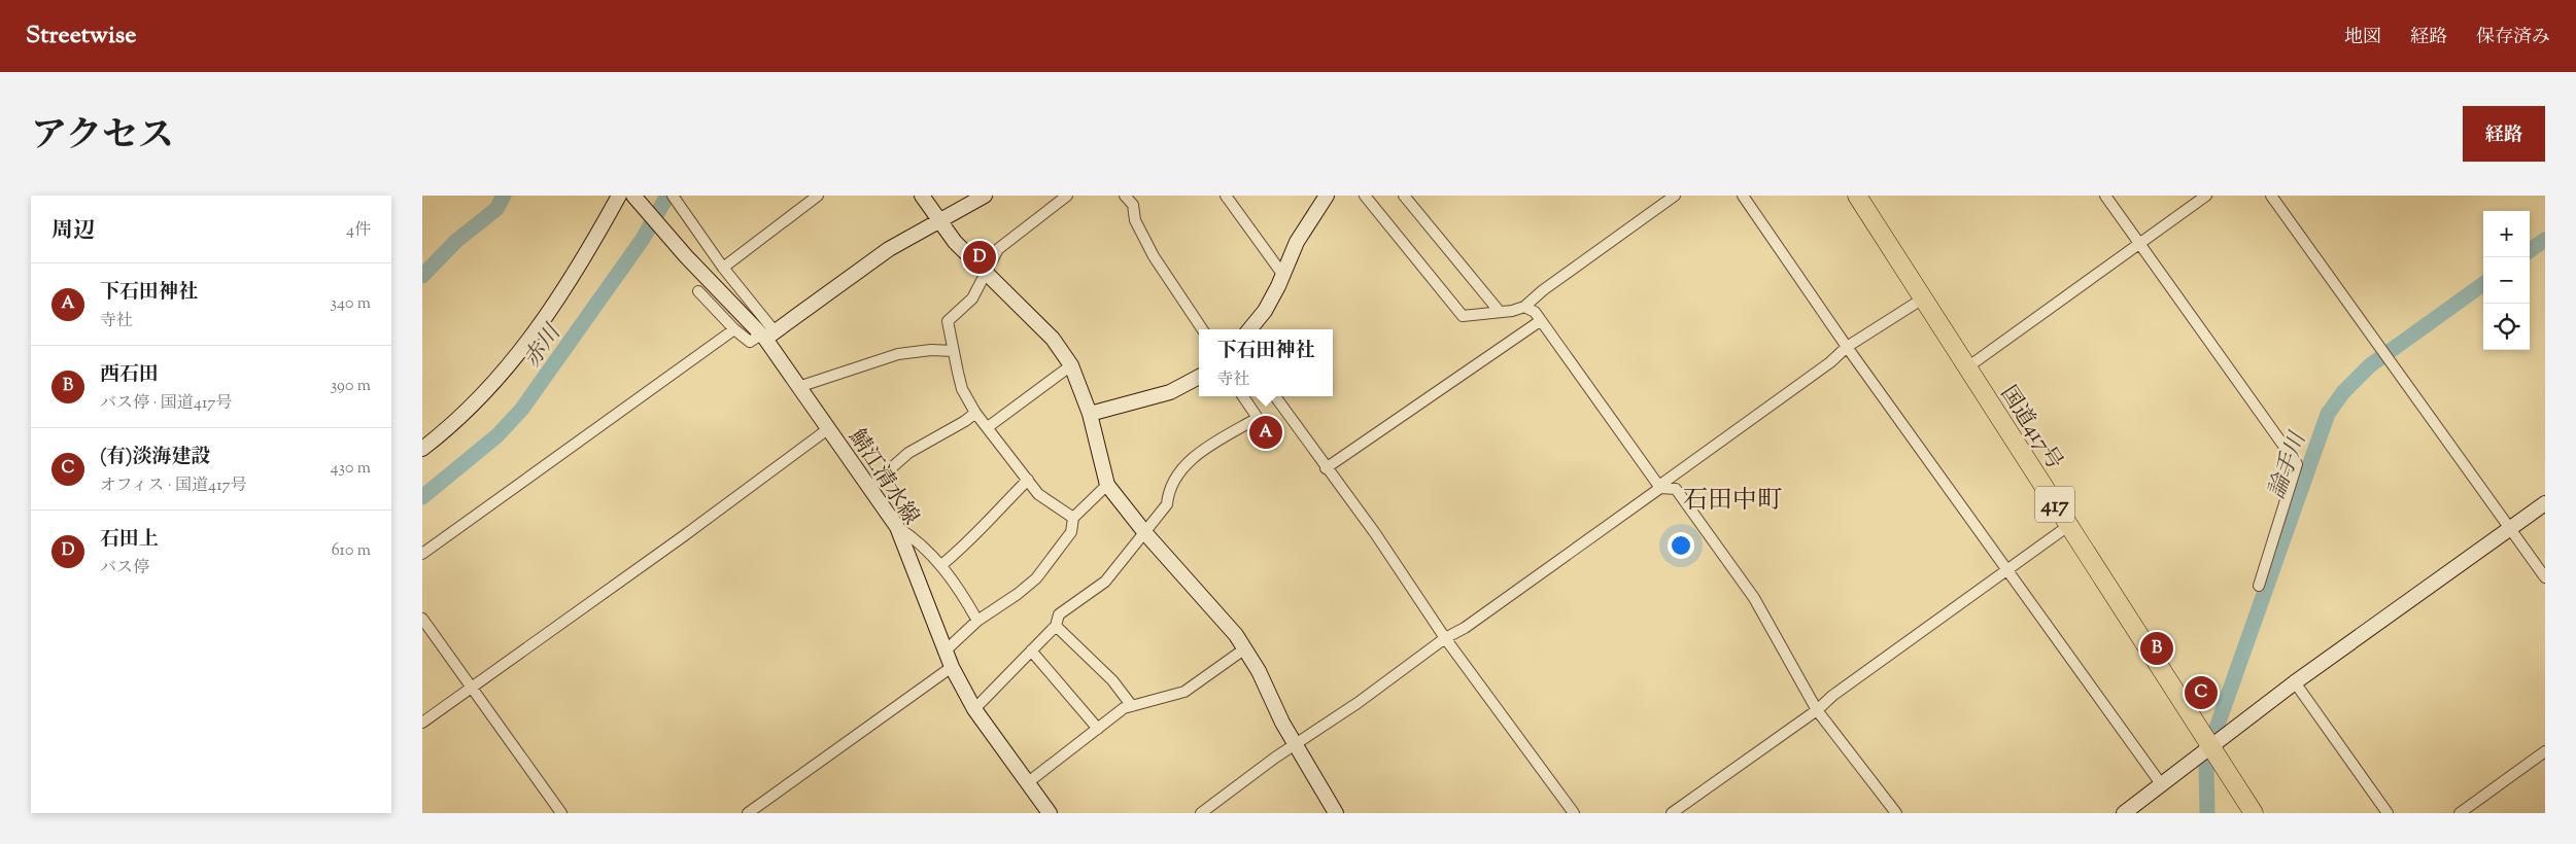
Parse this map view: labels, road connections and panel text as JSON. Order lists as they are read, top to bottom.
{
  "streets": {
    "highway": ["国道417号", "417"],
    "street": ["鯖江清水線"]
  },
  "districts": ["石田中町"],
  "water": ["赤川", "論手川"],
  "page": {
    "header": "Streetwise",
    "nav": ["地図", "経路", "保存済み"],
    "title": "アクセス",
    "buttons": "経路",
    "heading": ["周辺", "4件"],
    "map_buttons": ["+", "−"],
    "pins": [
      "D",
      "A",
      "B",
      "C"
    ],
    "list": [
      {
        "mark": "A",
        "name": "下石田神社",
        "note": "寺社",
        "value": "340 m"
      },
      {
        "mark": "B",
        "name": "西石田",
        "note": "バス停 · 国道417号",
        "value": "390 m"
      },
      {
        "mark": "C",
        "name": "(有)淡海建設",
        "note": "オフィス · 国道417号",
        "value": "430 m"
      },
      {
        "mark": "D",
        "name": "石田上",
        "note": "バス停",
        "value": "610 m"
      }
    ],
    "popup": ["下石田神社", "寺社"]
  }
}
